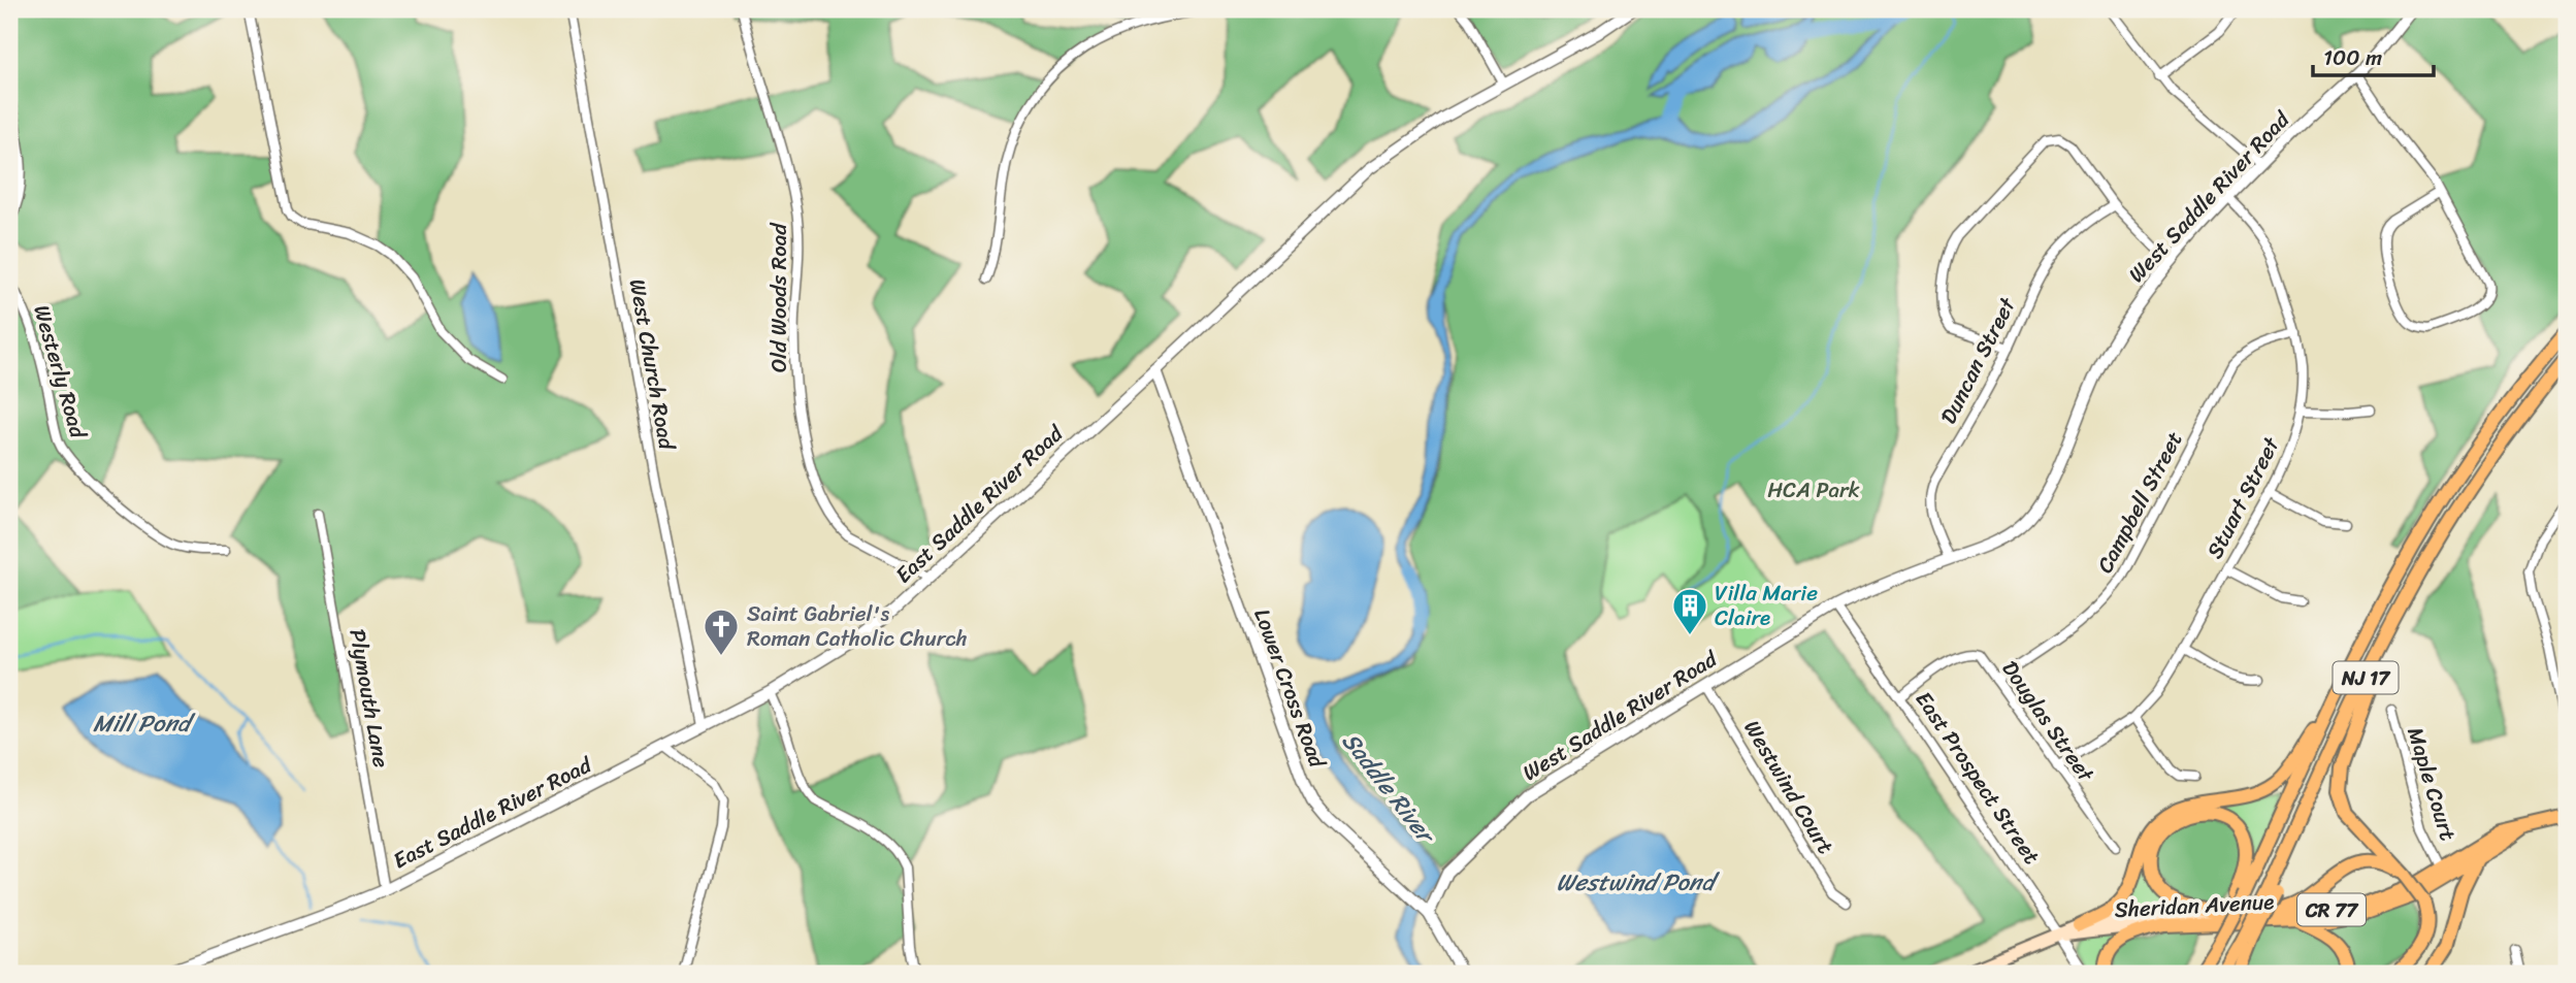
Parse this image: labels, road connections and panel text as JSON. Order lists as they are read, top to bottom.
{
  "streets": {
    "main road": ["NJ 17", "Sheridan Avenue", "CR 77"],
    "street": [
      "West Saddle River Road",
      "Old Woods Road",
      "Duncan Street",
      "West Church Road",
      "Westerly Road",
      "Stuart Street",
      "Campbell Street",
      "East Saddle River Road",
      "Lower Cross Road",
      "Plymouth Lane",
      "Douglas Street",
      "East Prospect Street",
      "Maple Court",
      "Westwind Court"
    ]
  },
  "crossings": [
    ["West Saddle River Road", "Duncan Street"],
    ["West Saddle River Road", "Stuart Street"],
    ["West Saddle River Road", "Lower Cross Road"],
    ["West Saddle River Road", "East Prospect Street"],
    ["West Saddle River Road", "Westwind Court"],
    ["Old Woods Road", "East Saddle River Road"],
    ["West Church Road", "East Saddle River Road"],
    ["Stuart Street", "Campbell Street"],
    ["Stuart Street", "Douglas Street"],
    ["Campbell Street", "Douglas Street"],
    ["East Saddle River Road", "Lower Cross Road"],
    ["East Saddle River Road", "Plymouth Lane"],
    ["Douglas Street", "East Prospect Street"],
    ["East Prospect Street", "Sheridan Avenue"],
    ["Maple Court", "Sheridan Avenue"]
  ],
  "water": ["Mill Pond", "Saddle River", "Westwind Pond"],
  "parks": ["HCA Park"],
  "places": {
    "building": ["Villa Marie Claire"],
    "church": ["Saint Gabriel's Roman Catholic Church"]
  },
  "scale_bar": "100 m"
}
